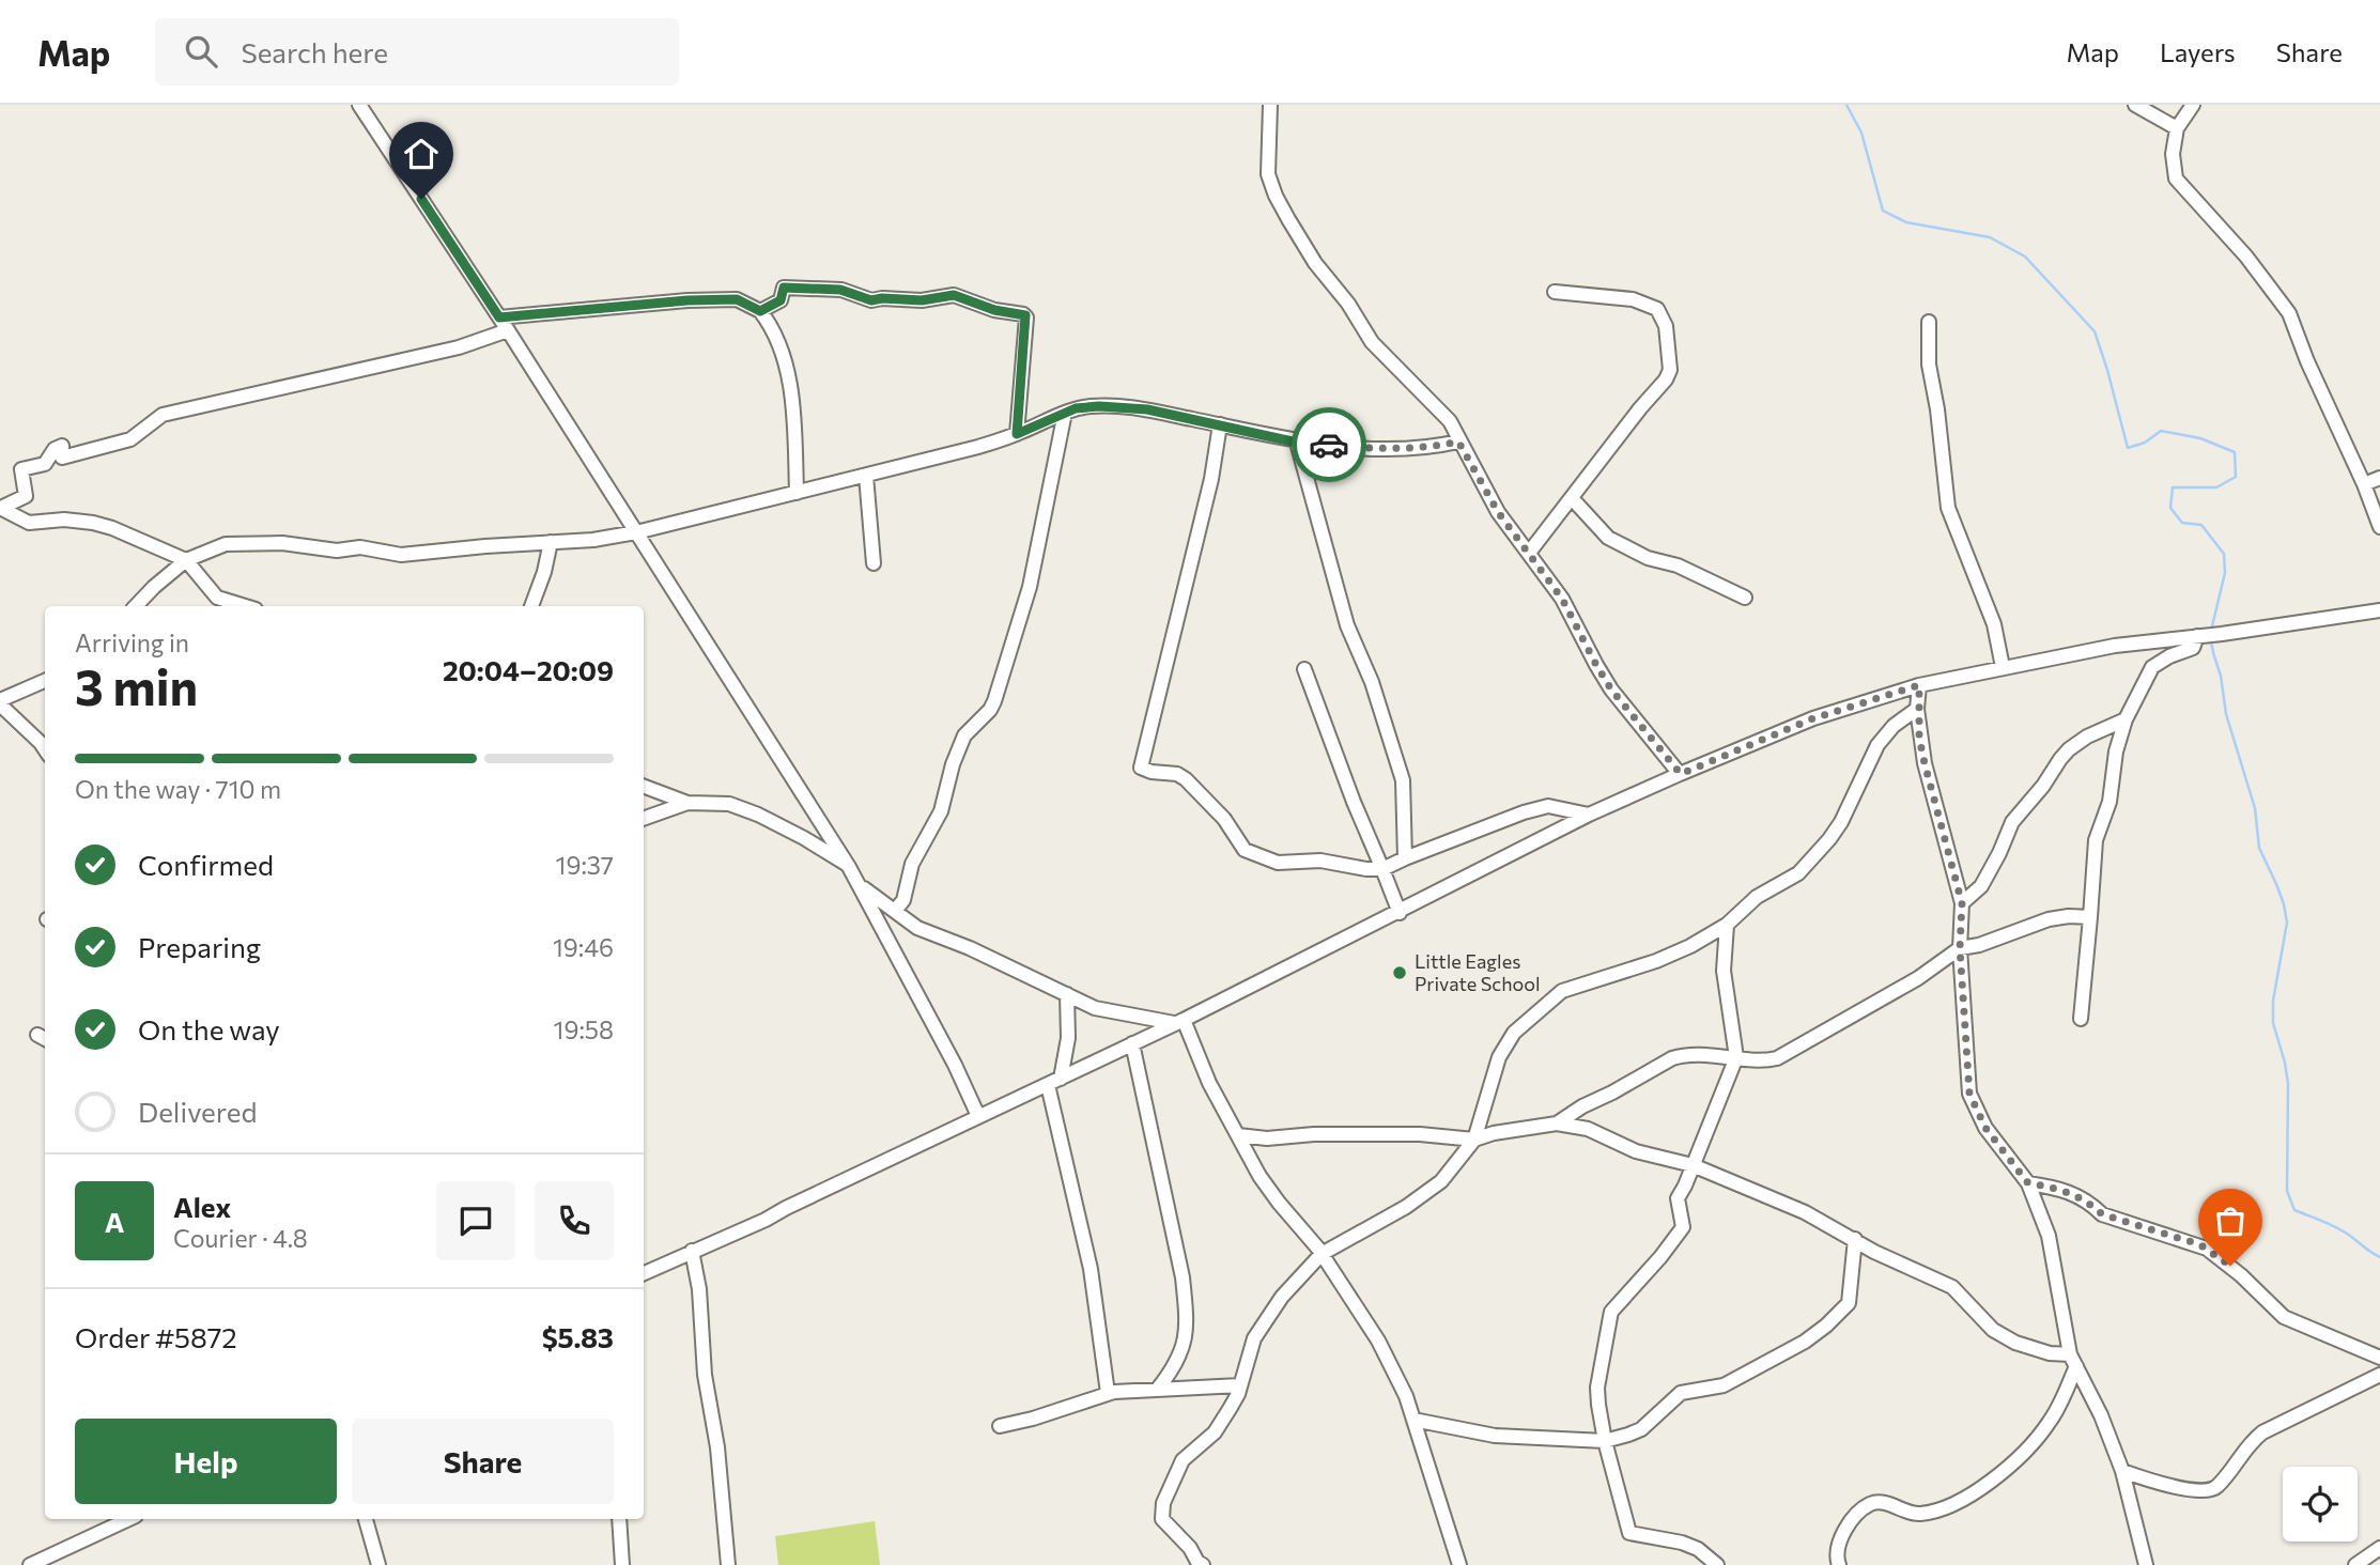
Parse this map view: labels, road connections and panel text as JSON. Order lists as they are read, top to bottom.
{
  "places": ["Little Eagles Private School"],
  "page": {
    "header": "Map",
    "search": "Search here",
    "nav": ["Map", "Layers", "Share"],
    "heading": ["3 min", "Arriving in", "20:04–20:09"],
    "panel": [
      "Alex",
      "Courier · 4.8",
      "Order #5872",
      "$5.83"
    ],
    "bar": "On the way · 710 m",
    "list": [
      ["Confirmed", "19:37"],
      ["Preparing", "19:46"],
      ["On the way", "19:58"],
      "Delivered"
    ],
    "round": "A",
    "buttons": ["Help", "Share"]
  }
}
